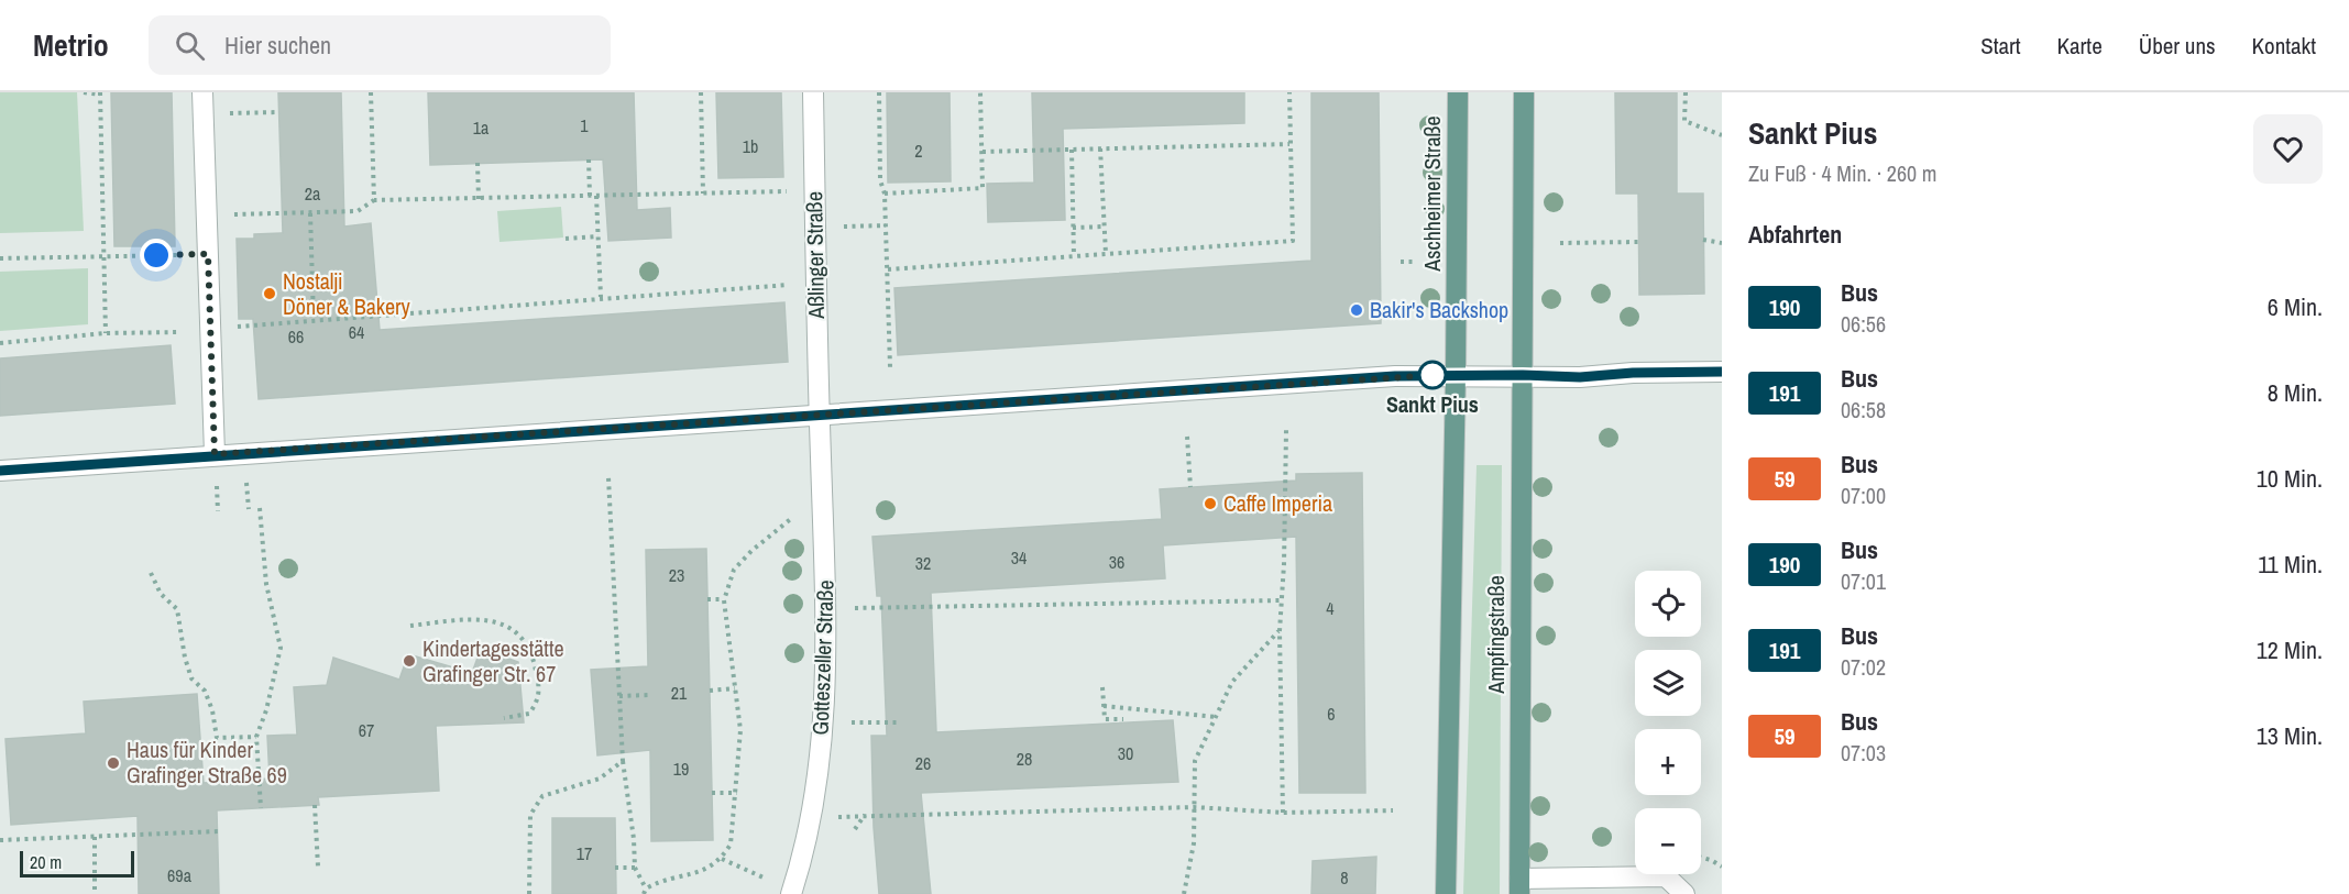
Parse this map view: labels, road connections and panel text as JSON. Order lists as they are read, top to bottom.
{
  "streets": {
    "main road": ["Aschheimer Straße", "Ampfingstraße"],
    "street": ["Aßlinger Straße", "Gotteszeller Straße"]
  },
  "crossings": [
    ["Aschheimer Straße", "Ampfingstraße"],
    ["Aßlinger Straße", "Gotteszeller Straße"]
  ],
  "places": [
    "Nostalji Döner & Bakery",
    "Bakir's Backshop",
    "Sankt Pius",
    "Caffe Imperia",
    "Kindertagesstätte Grafinger Str. 67",
    "Haus für Kinder Grafinger Straße 69"
  ],
  "lines": ["bus line 190"],
  "house_numbers": [
    "1",
    "1a",
    "1b",
    "2",
    "2a",
    "64",
    "66",
    "34",
    "36",
    "32",
    "23",
    "4",
    "21",
    "6",
    "67",
    "30",
    "28",
    "26",
    "19",
    "17",
    "69a",
    "8"
  ],
  "scale_bar": "20 m",
  "page": {
    "header": "Metrio",
    "search": "Hier suchen",
    "nav": [
      "Start",
      "Karte",
      "Über uns",
      "Kontakt"
    ],
    "heading": [
      ["Sankt Pius", "Zu Fuß · 4 Min. · 260 m"],
      "Abfahrten"
    ],
    "list": [
      {
        "mark": "190",
        "name": "Bus",
        "note": "06:56",
        "value": "6 Min."
      },
      {
        "mark": "191",
        "name": "Bus",
        "note": "06:58",
        "value": "8 Min."
      },
      {
        "mark": "59",
        "name": "Bus",
        "note": "07:00",
        "value": "10 Min."
      },
      {
        "mark": "190",
        "name": "Bus",
        "note": "07:01",
        "value": "11 Min."
      },
      {
        "mark": "191",
        "name": "Bus",
        "note": "07:02",
        "value": "12 Min."
      },
      {
        "mark": "59",
        "name": "Bus",
        "note": "07:03",
        "value": "13 Min."
      }
    ],
    "map_buttons": ["+", "−"],
    "scale": "20 m"
  }
}
